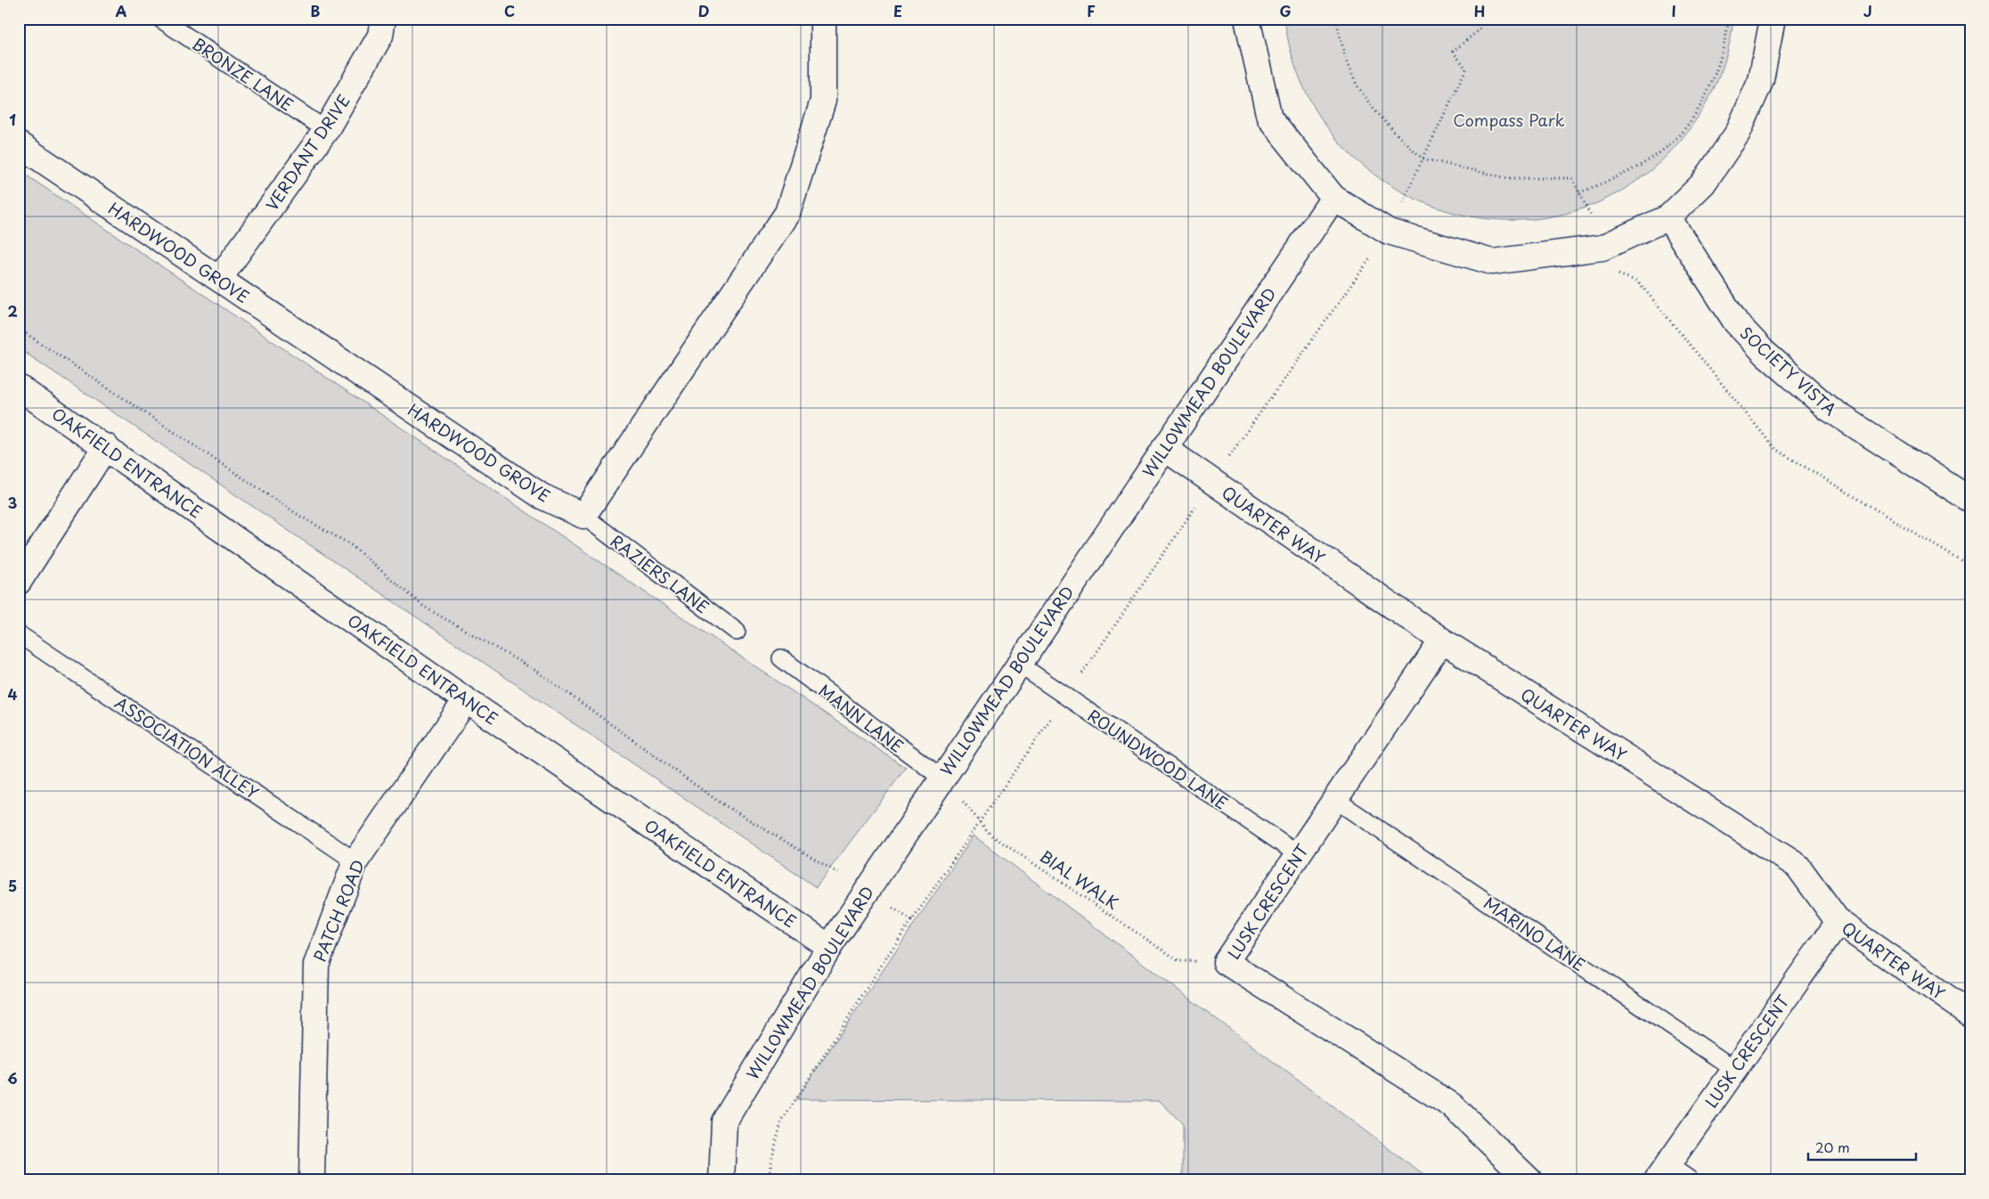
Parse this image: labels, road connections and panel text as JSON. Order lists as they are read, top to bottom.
{
  "streets": {
    "street": [
      "VERDANT DRIVE",
      "HARDWOOD GROVE",
      "SOCIETY VISTA",
      "WILLOWMEAD BOULEVARD",
      "OAKFIELD ENTRANCE",
      "QUARTER WAY",
      "LUSK CRESCENT",
      "PATCH ROAD"
    ],
    "lane": [
      "BRONZE LANE",
      "RAZIERS LANE",
      "MANN LANE",
      "ASSOCIATION ALLEY",
      "ROUNDWOOD LANE",
      "MARINO LANE"
    ],
    "path": ["BIAL WALK"]
  },
  "crossings": [
    ["BRONZE LANE", "VERDANT DRIVE"],
    ["VERDANT DRIVE", "HARDWOOD GROVE"],
    ["HARDWOOD GROVE", "RAZIERS LANE"],
    ["WILLOWMEAD BOULEVARD", "OAKFIELD ENTRANCE"],
    ["WILLOWMEAD BOULEVARD", "QUARTER WAY"],
    ["WILLOWMEAD BOULEVARD", "MANN LANE"],
    ["WILLOWMEAD BOULEVARD", "ROUNDWOOD LANE"],
    ["WILLOWMEAD BOULEVARD", "BIAL WALK"],
    ["OAKFIELD ENTRANCE", "PATCH ROAD"],
    ["QUARTER WAY", "LUSK CRESCENT"],
    ["MANN LANE", "BIAL WALK"],
    ["ASSOCIATION ALLEY", "PATCH ROAD"],
    ["ROUNDWOOD LANE", "LUSK CRESCENT"],
    ["BIAL WALK", "LUSK CRESCENT"],
    ["LUSK CRESCENT", "MARINO LANE"]
  ],
  "parks": ["Compass Park"],
  "scale_bar": "20 m",
  "grid": {
    "columns": [
      "A",
      "B",
      "C",
      "D",
      "E",
      "F",
      "G",
      "H",
      "I",
      "J"
    ],
    "rows": [
      "1",
      "2",
      "3",
      "4",
      "5",
      "6"
    ]
  }
}
